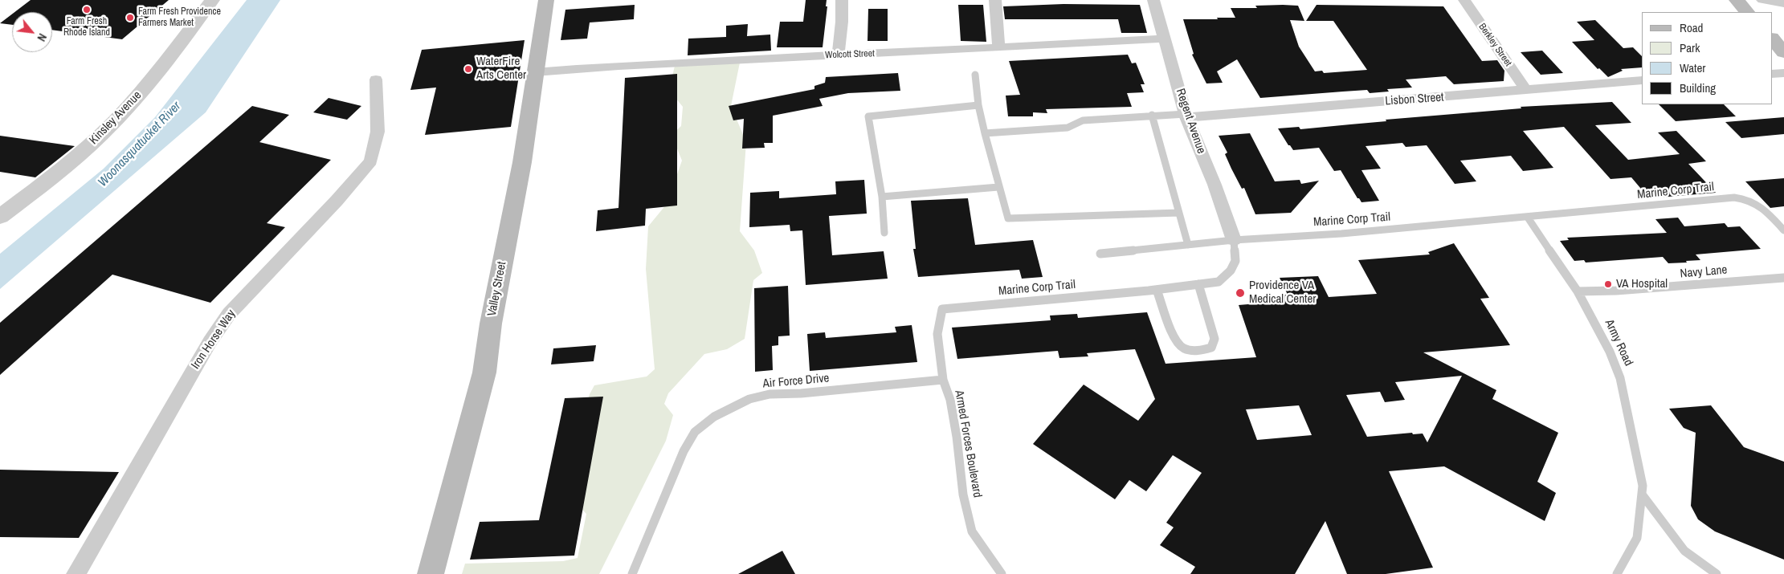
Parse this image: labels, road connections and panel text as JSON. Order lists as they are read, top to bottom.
{
  "streets": {
    "main road": ["Valley Street"],
    "street": [
      "Berkley Street",
      "Wolcott Street",
      "Lisbon Street",
      "Kinsley Avenue",
      "Regent Avenue",
      "Iron Horse Way"
    ],
    "lane": [
      "Marine Corp Trail",
      "Navy Lane",
      "Army Road",
      "Air Force Drive",
      "Armed Forces Boulevard"
    ]
  },
  "crossings": [
    ["Berkley Street", "Lisbon Street"],
    ["Wolcott Street", "Regent Avenue"],
    ["Wolcott Street", "Valley Street"],
    ["Lisbon Street", "Regent Avenue"],
    ["Regent Avenue", "Marine Corp Trail"],
    ["Marine Corp Trail", "Army Road"],
    ["Marine Corp Trail", "Armed Forces Boulevard"],
    ["Navy Lane", "Army Road"],
    ["Air Force Drive", "Armed Forces Boulevard"]
  ],
  "water": ["Woonasquatucket River"],
  "places": [
    "Farm Fresh Rhode Island",
    "Farm Fresh Providence Farmers Market",
    "WaterFire Arts Center",
    "VA Hospital",
    "Providence VA Medical Center"
  ],
  "legend": [
    "Road",
    "Park",
    "Water",
    "Building"
  ],
  "north": "bottom right"
}
